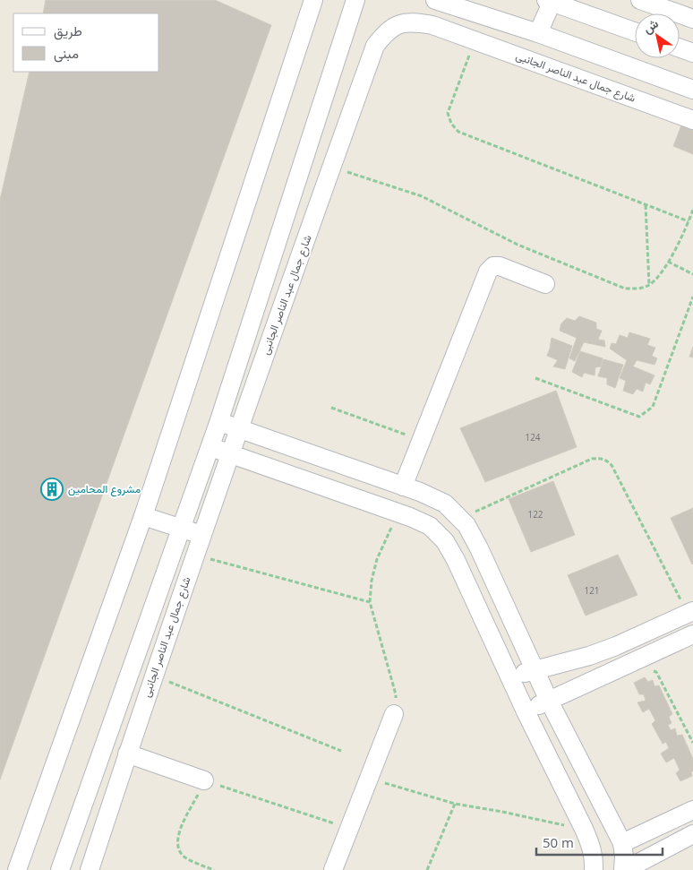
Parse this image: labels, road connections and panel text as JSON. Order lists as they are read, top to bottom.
{
  "streets": {
    "street": ["شارع جمال عبد الناصر الجانبى"]
  },
  "places": {
    "building": ["مشروع المحامين"]
  },
  "house_numbers": ["124", "122", "121"],
  "legend": ["طريق", "مبنى"],
  "scale_bar": "50 m",
  "north": "top left"
}
